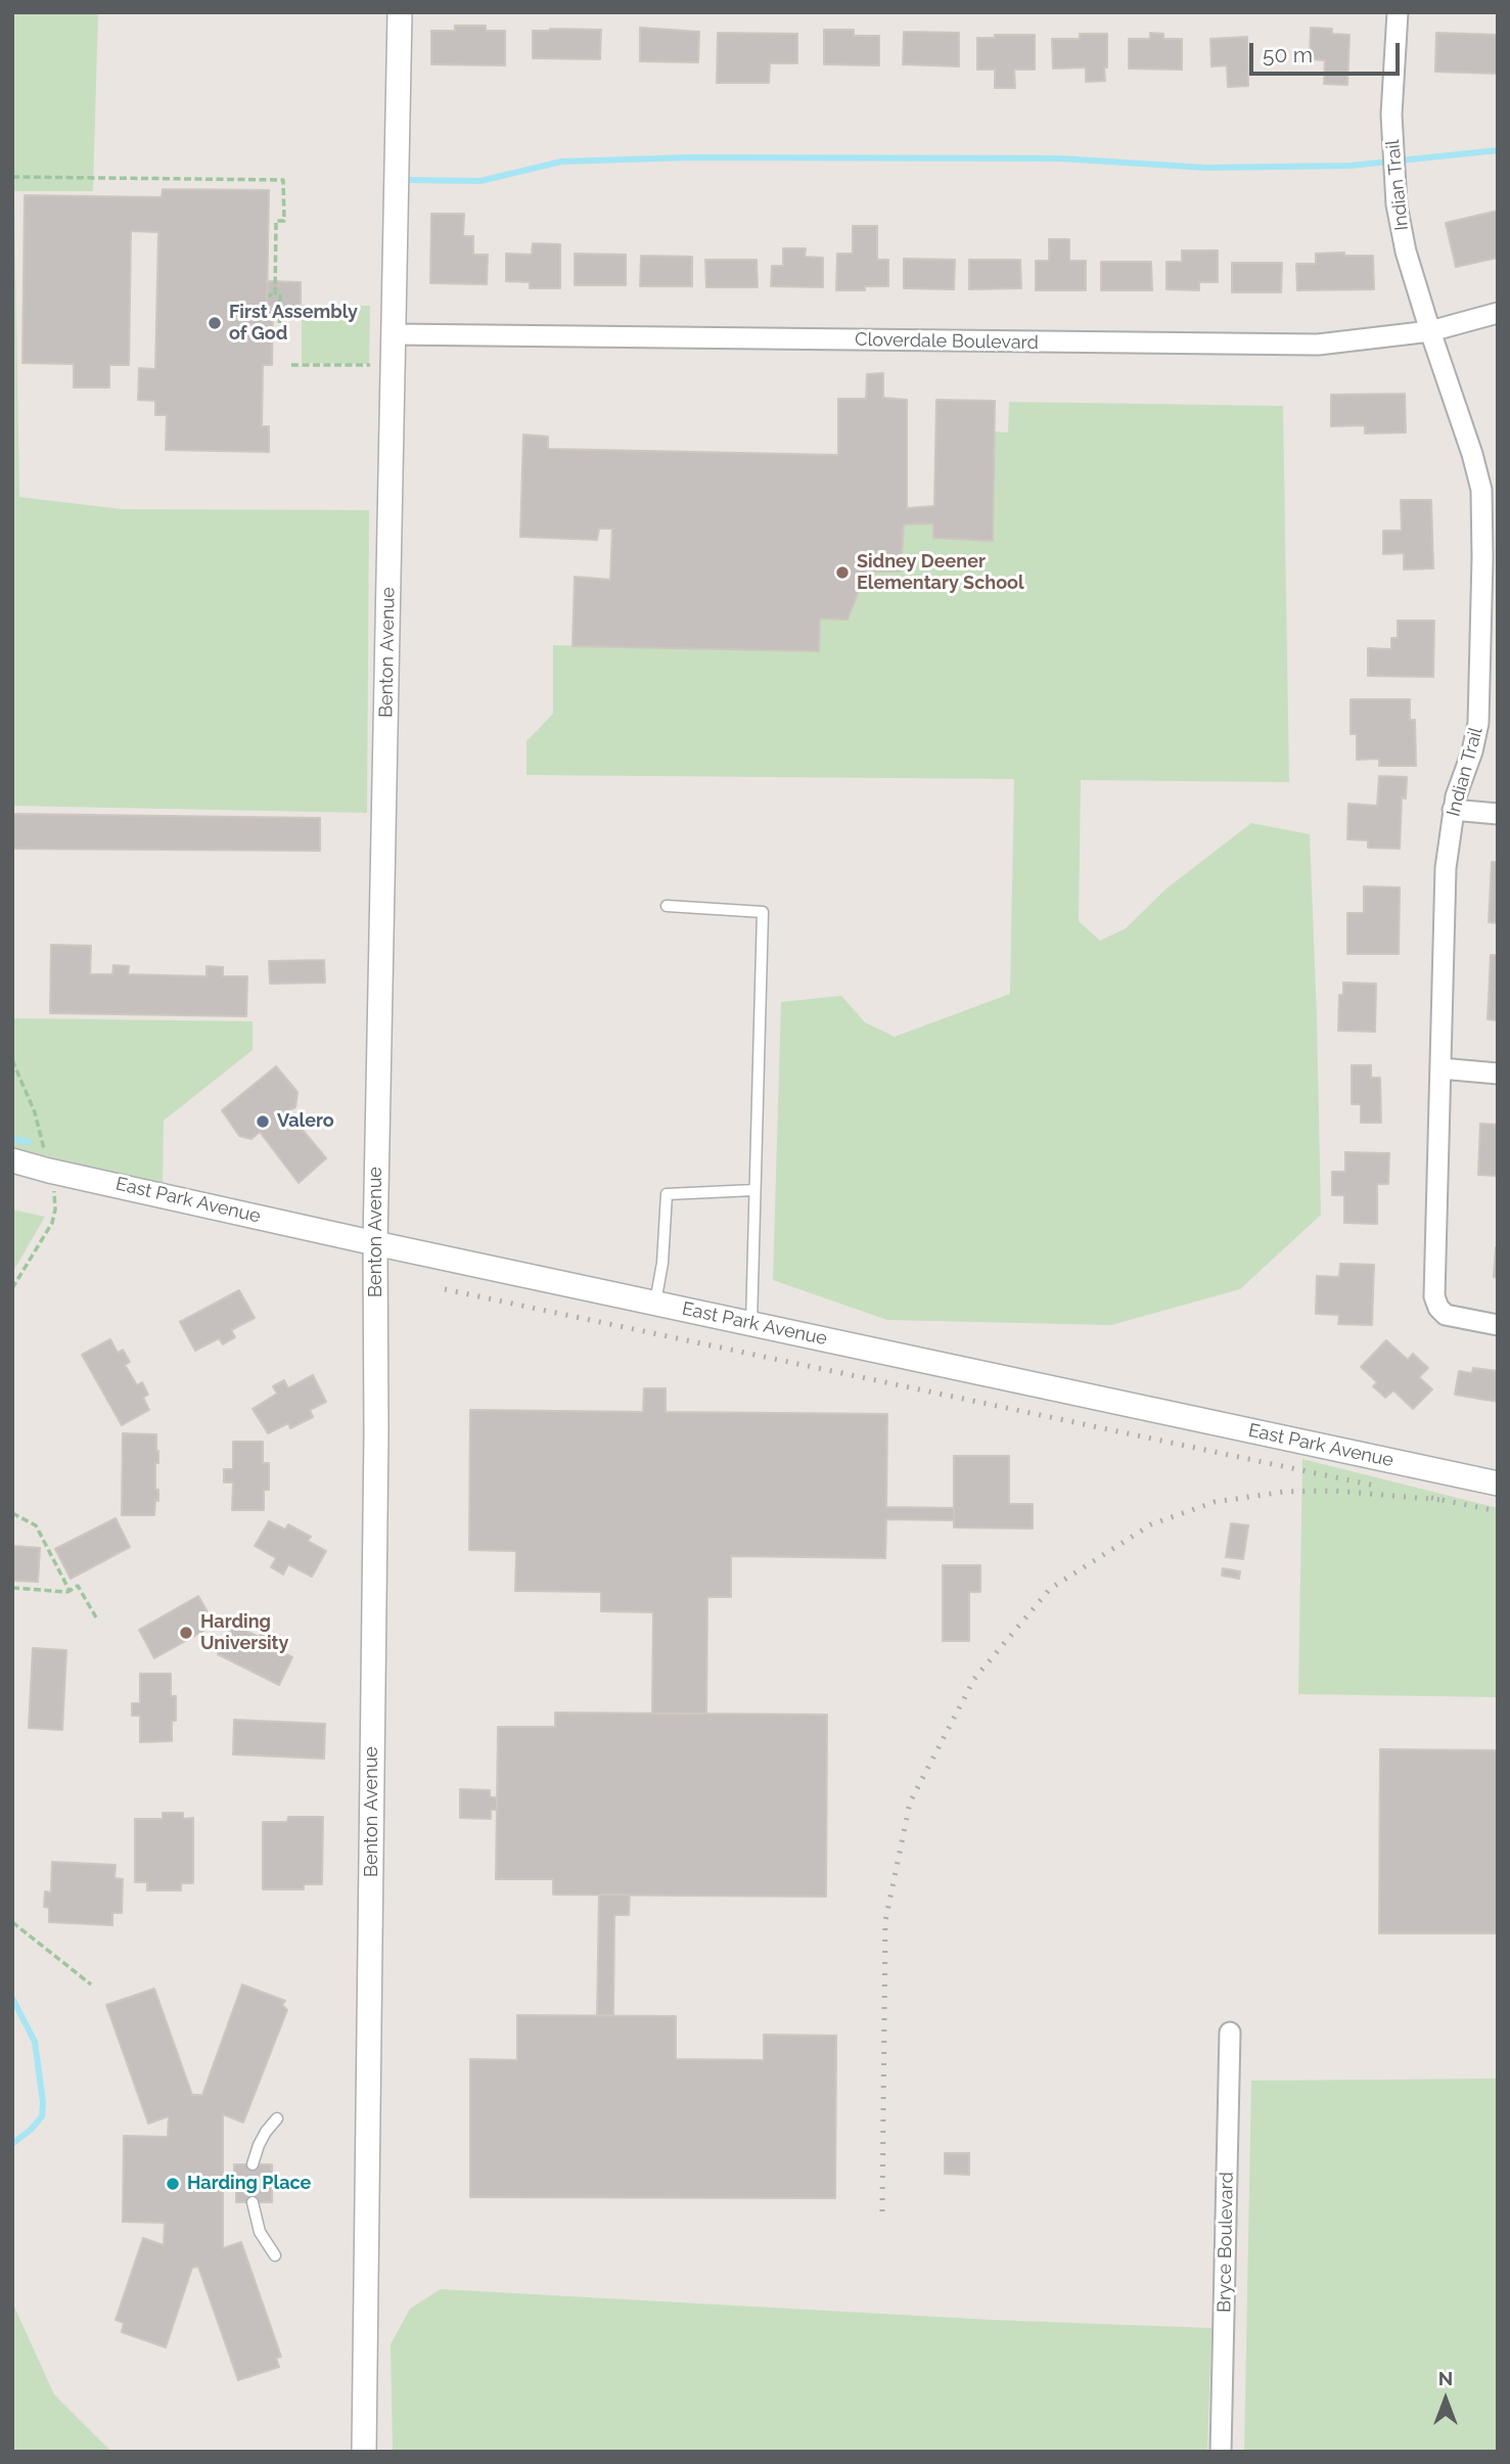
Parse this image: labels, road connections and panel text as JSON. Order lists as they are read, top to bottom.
{
  "streets": {
    "street": [
      "Indian Trail",
      "Cloverdale Boulevard",
      "Benton Avenue",
      "East Park Avenue",
      "Bryce Boulevard"
    ]
  },
  "crossings": [
    ["Indian Trail", "Cloverdale Boulevard"],
    ["Cloverdale Boulevard", "Benton Avenue"],
    ["Benton Avenue", "East Park Avenue"]
  ],
  "places": [
    "First Assembly of God",
    "Sidney Deener Elementary School",
    "Valero",
    "Harding University",
    "Harding Place"
  ],
  "scale_bar": "50 m",
  "north": "top"
}
